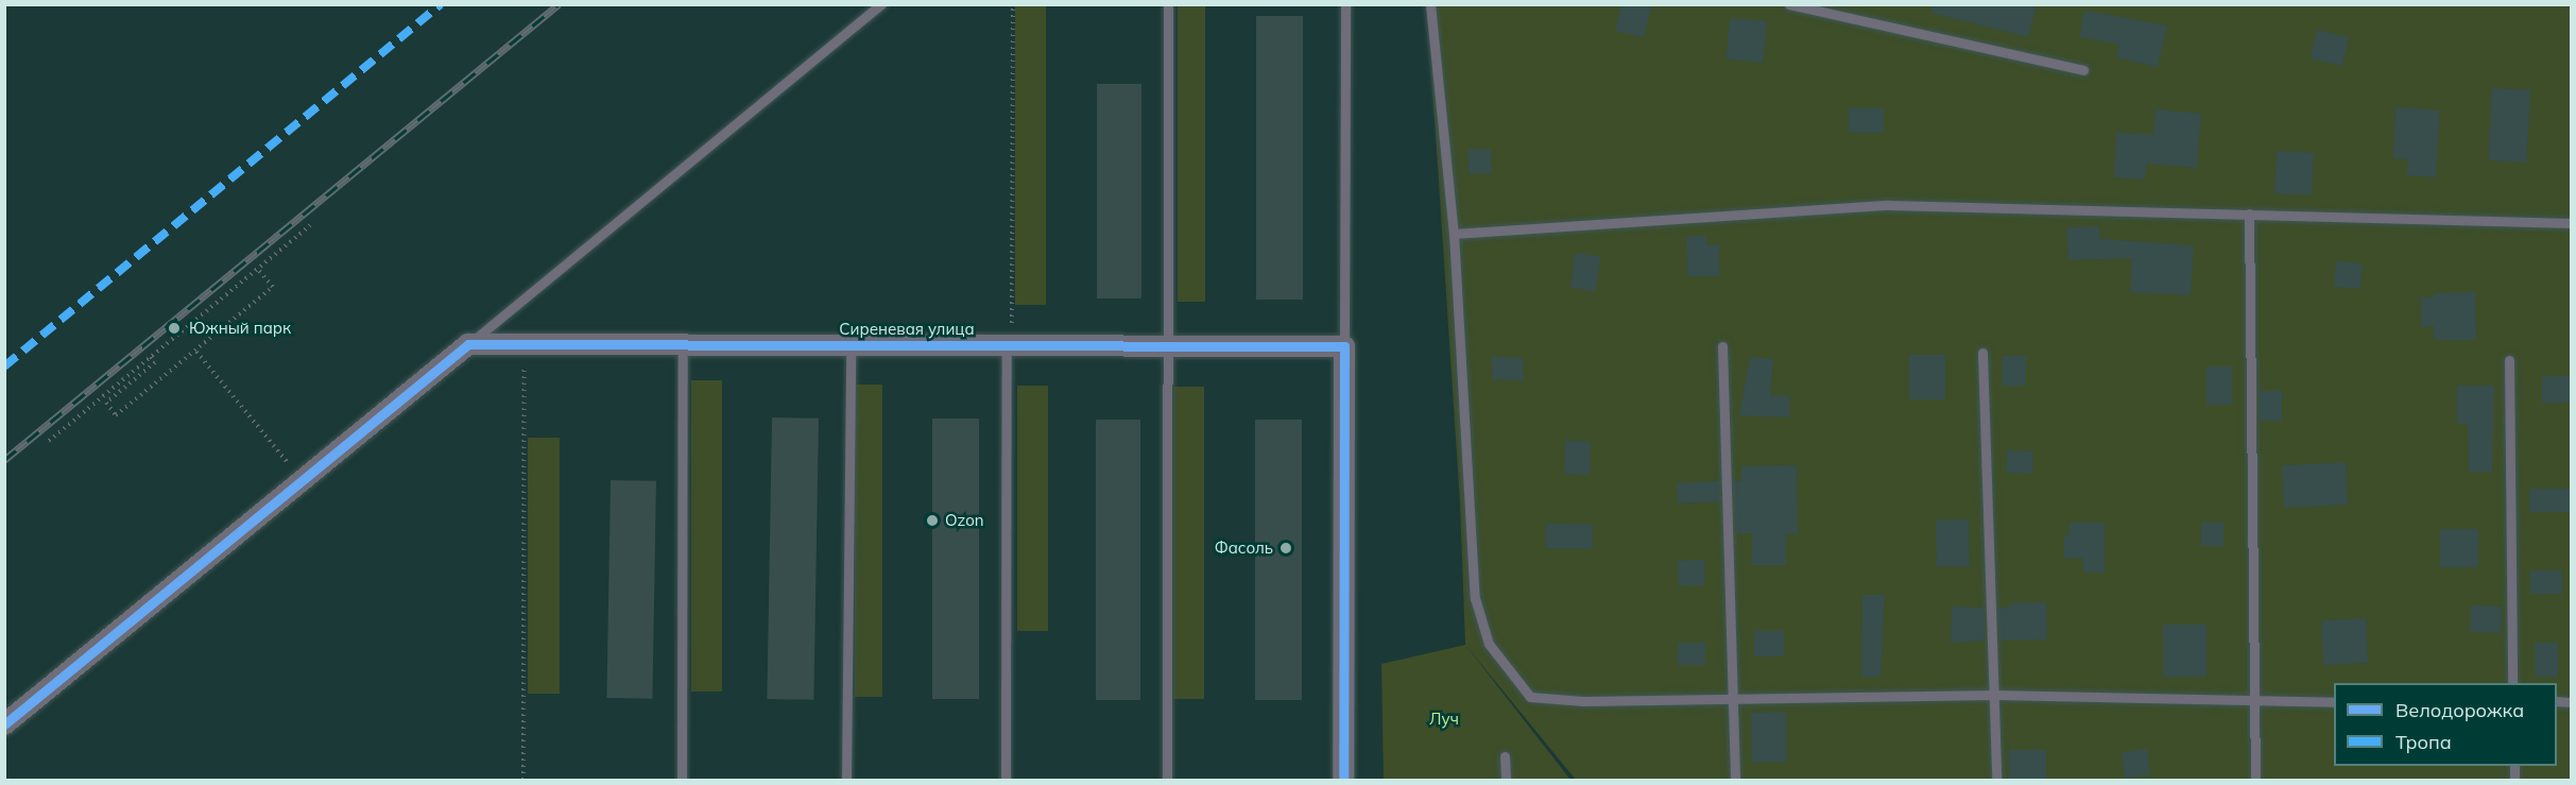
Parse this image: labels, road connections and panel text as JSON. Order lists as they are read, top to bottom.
{
  "streets": {
    "street": ["Сиреневая улица"]
  },
  "parks": ["Луч"],
  "places": ["Южный парк", "Ozon", "Фасоль"],
  "legend": ["Велодорожка", "Тропа"]
}
